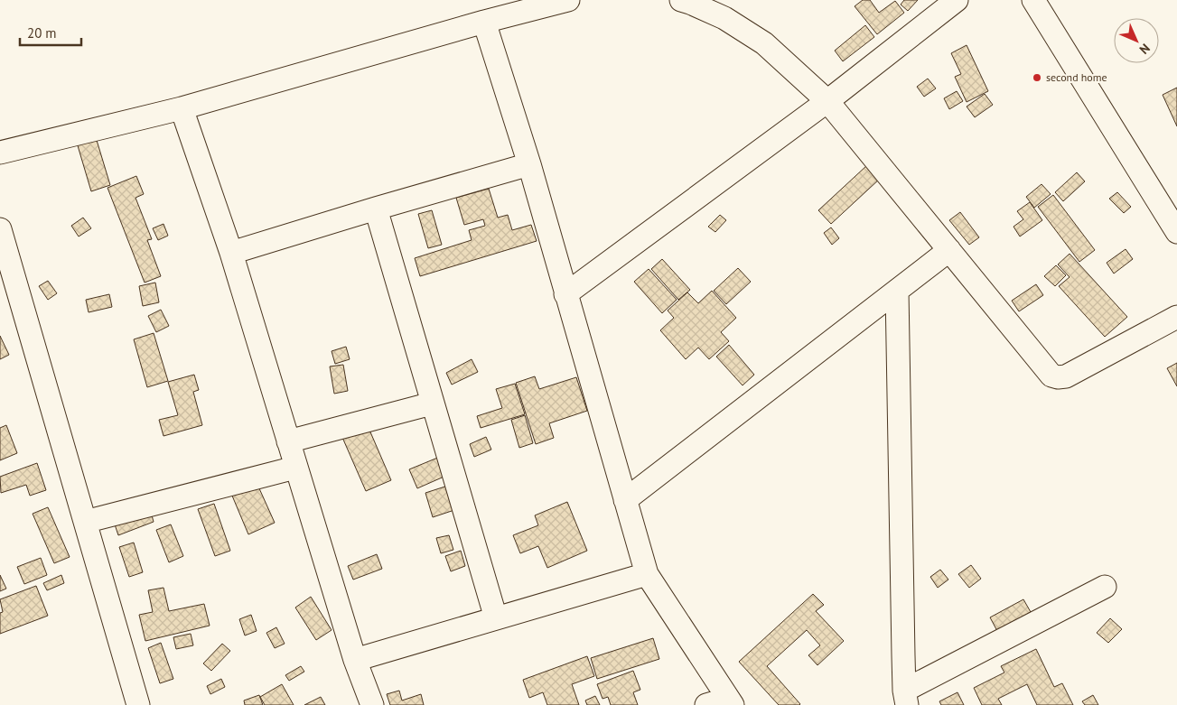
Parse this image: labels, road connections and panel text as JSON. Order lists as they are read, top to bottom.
{
  "places": ["second home"],
  "scale_bar": "20 m",
  "north": "bottom right"
}
